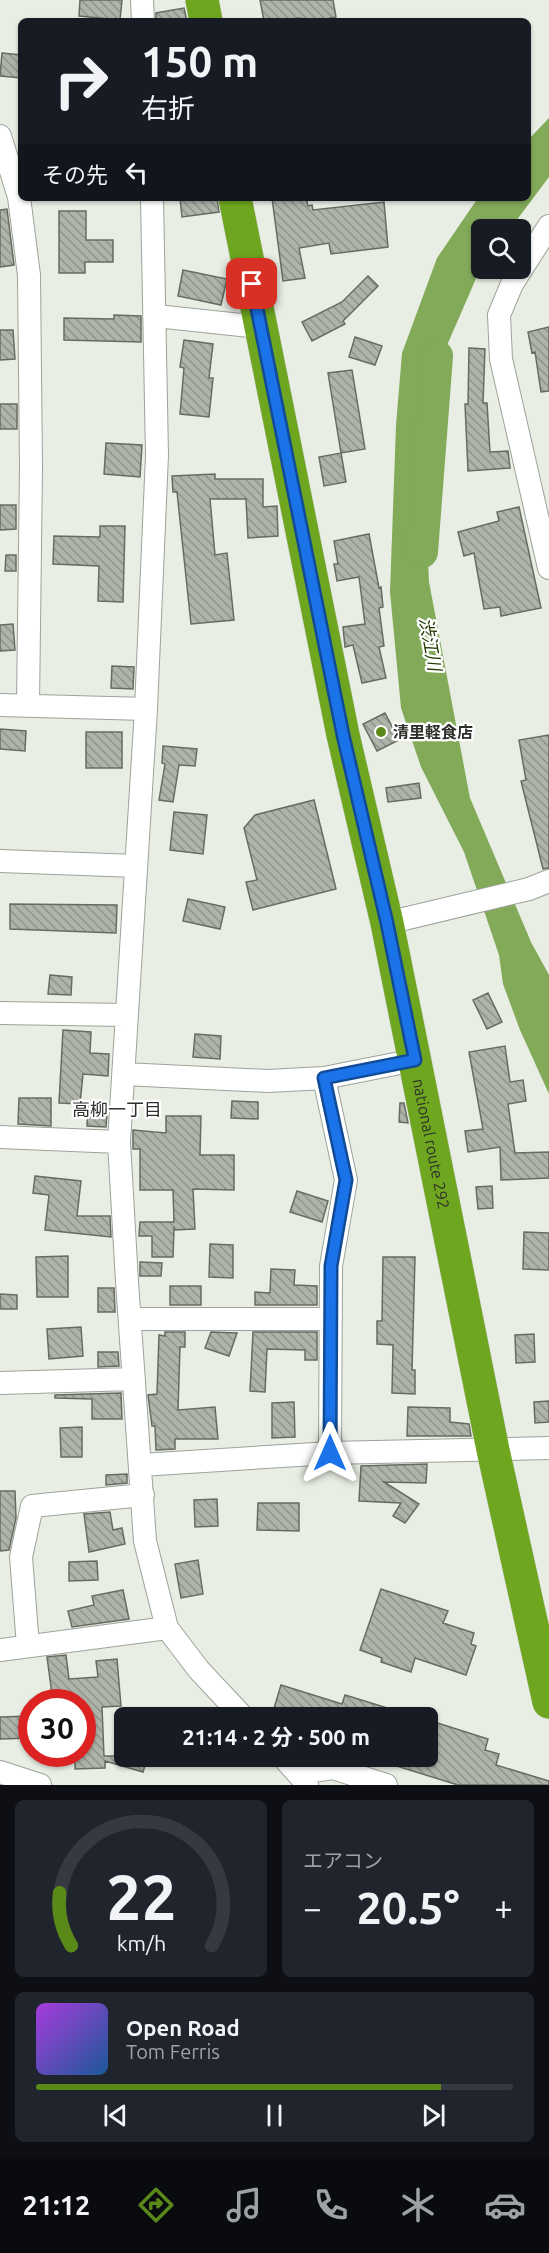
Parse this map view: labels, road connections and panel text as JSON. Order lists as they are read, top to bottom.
{
  "streets": {
    "highway": ["national route 292"]
  },
  "districts": ["高柳一丁目"],
  "water": ["渋江川"],
  "places": ["清里軽食店"],
  "page": {
    "turn": ["150 m", "右折"],
    "then": "その先",
    "limit": "30",
    "trip": "21:14 · 2 分 · 500 m",
    "tile": "エアコン",
    "heat": ["−", "20.5°", "+"],
    "song": ["Open Road", "Tom Ferris"],
    "tabs": "21:12",
    "gauge": ["22", "km/h"]
  }
}
